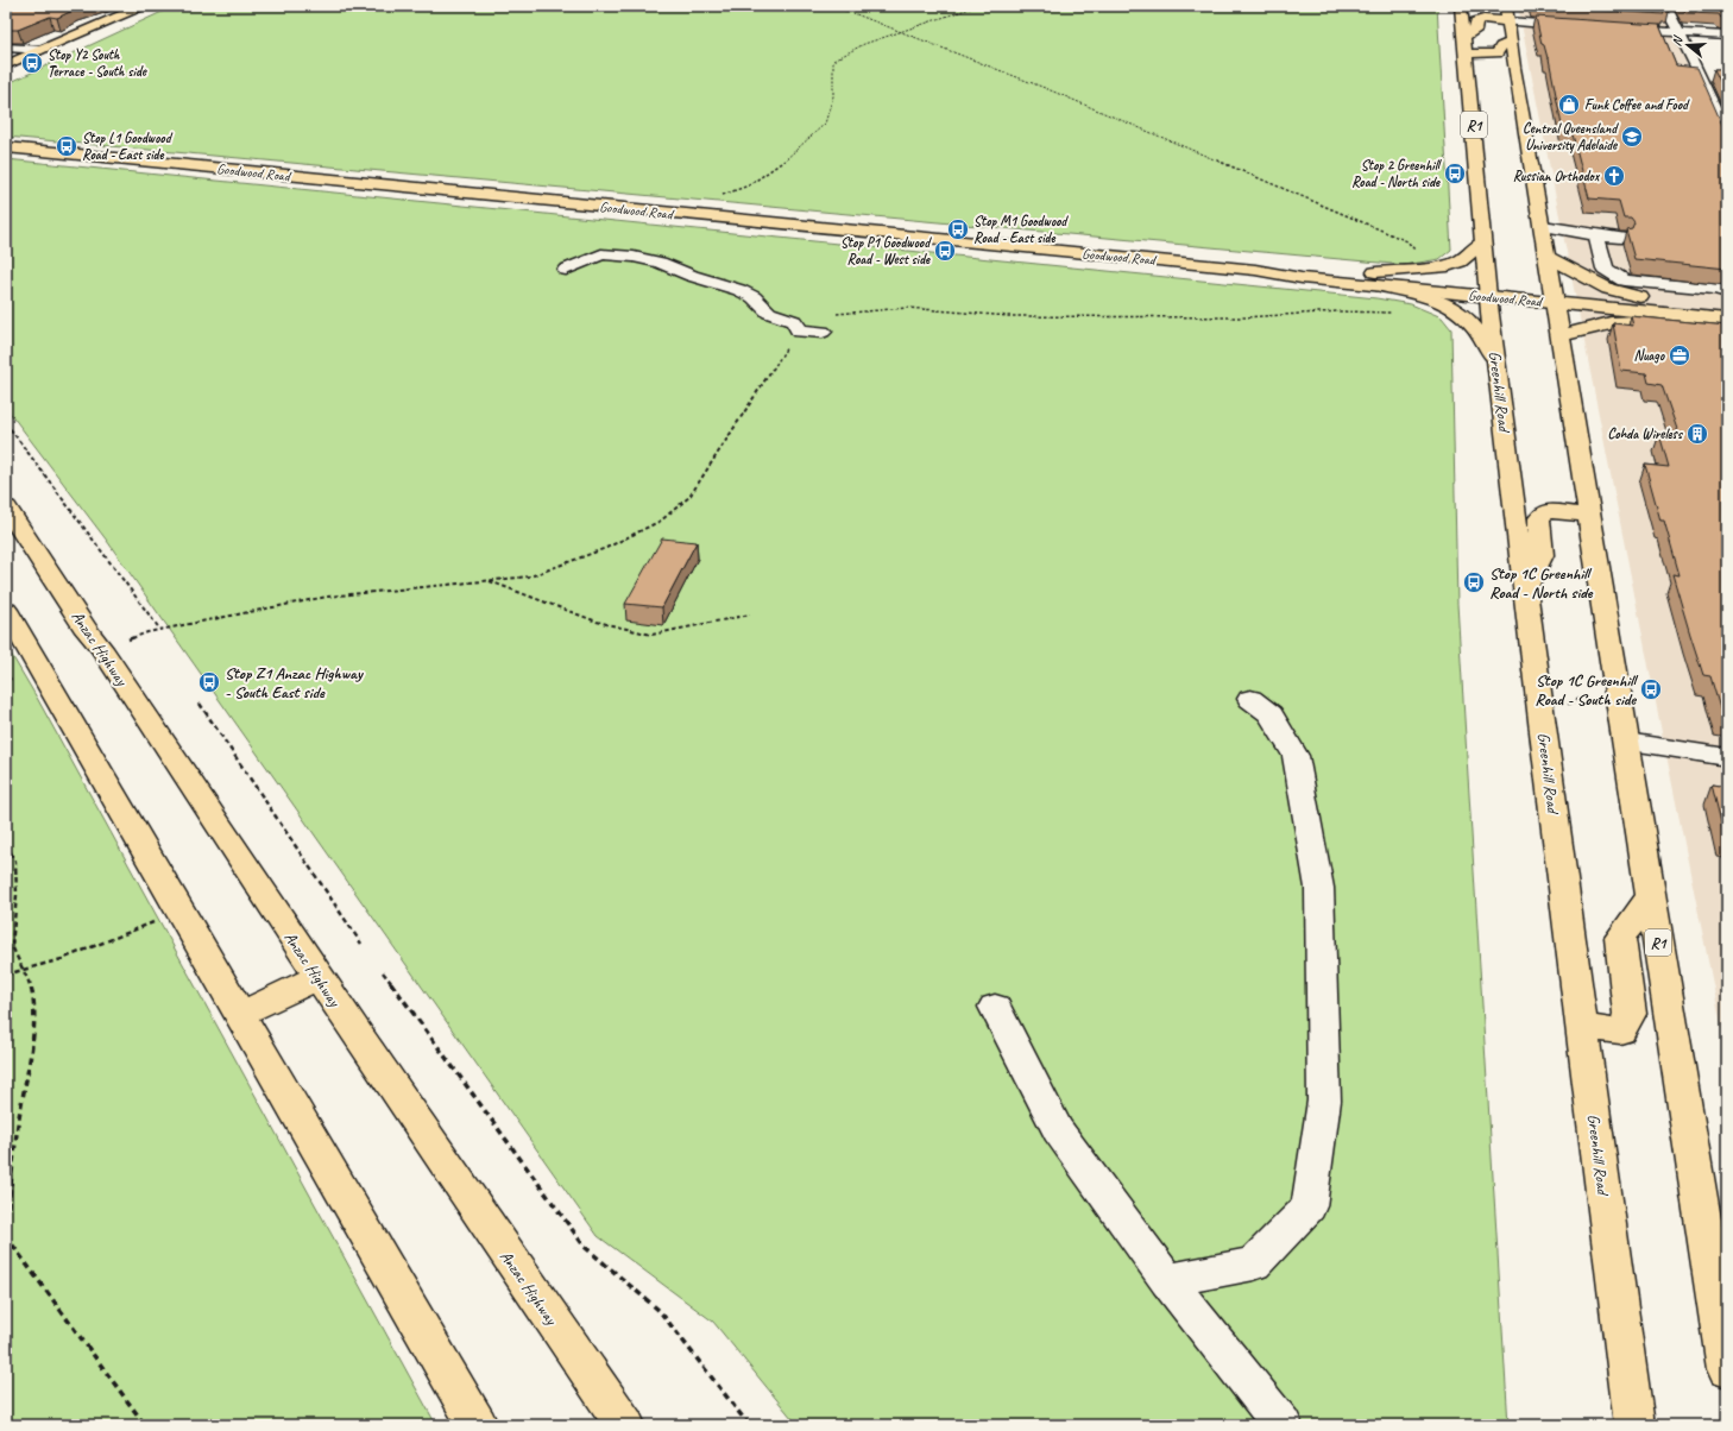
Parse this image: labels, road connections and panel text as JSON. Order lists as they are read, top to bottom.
{
  "streets": {
    "main road": [
      "R1",
      "Goodwood Road",
      "Greenhill Road",
      "Anzac Highway"
    ]
  },
  "crossings": [
    ["R1", "Goodwood Road"],
    ["Goodwood Road", "Greenhill Road"]
  ],
  "places": {
    "bus stop": [
      "Stop Y2 South Terrace - South side",
      "Stop L1 Goodwood Road - East side",
      "Stop 2 Greenhill Road - North side",
      "Stop M1 Goodwood Road - East side",
      "Stop P1 Goodwood Road - West side",
      "Stop 1C Greenhill Road - North side",
      "Stop Z1 Anzac Highway - South East side",
      "Stop 1C Greenhill Road - South side"
    ],
    "shop": ["Funk Coffee and Food"],
    "school or university": ["Central Queensland University Adelaide"],
    "church": ["Russian Orthodox"],
    "office": ["Nuago"],
    "building": ["Cohda Wireless"]
  },
  "north": "left"
}
